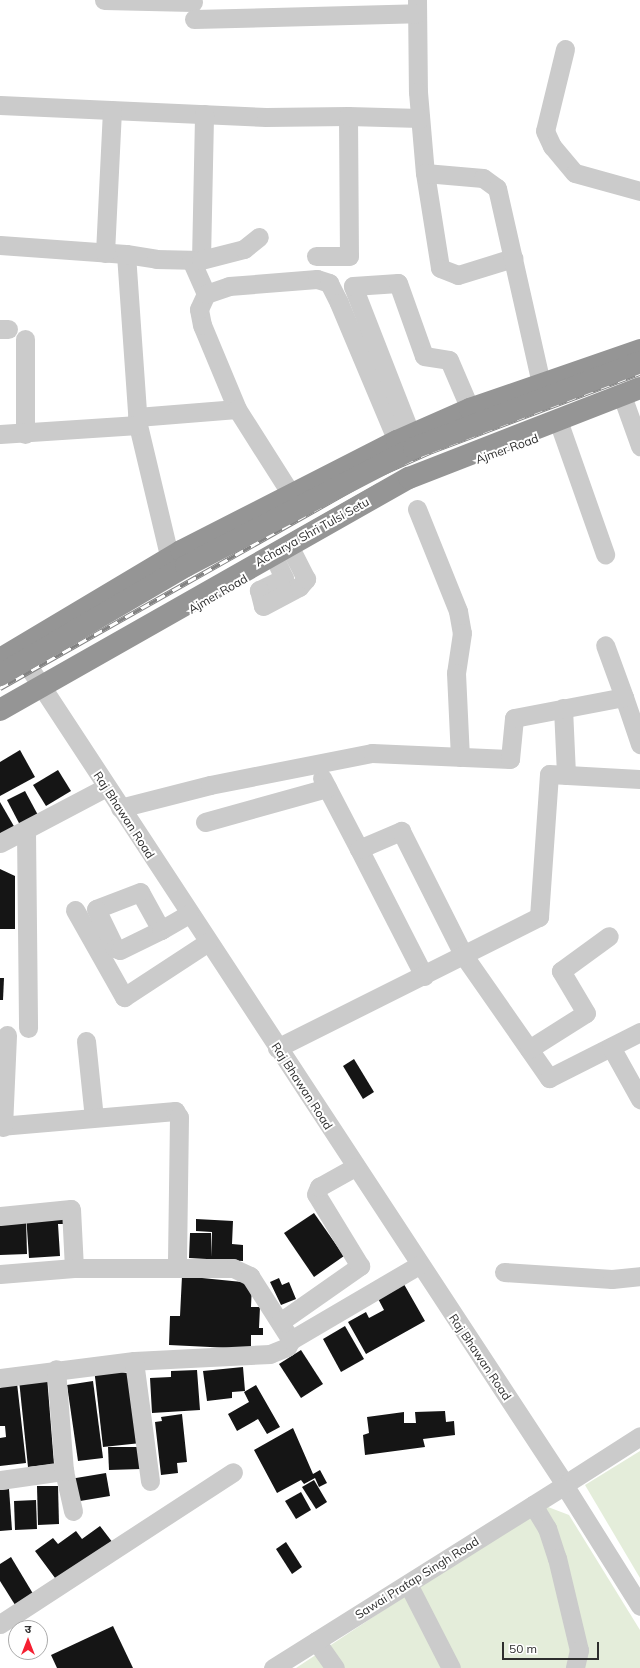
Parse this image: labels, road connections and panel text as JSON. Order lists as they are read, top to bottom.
{
  "streets": {
    "highway": ["Ajmer Road", "Acharya Shri Tulsi Setu"],
    "street": ["Raj Bhawan Road", "Sawai Pratap Singh Road"]
  },
  "crossings": [
    ["Ajmer Road", "Raj Bhawan Road"],
    ["Raj Bhawan Road", "Sawai Pratap Singh Road"]
  ],
  "scale_bar": "50 m",
  "north": "top"
}
